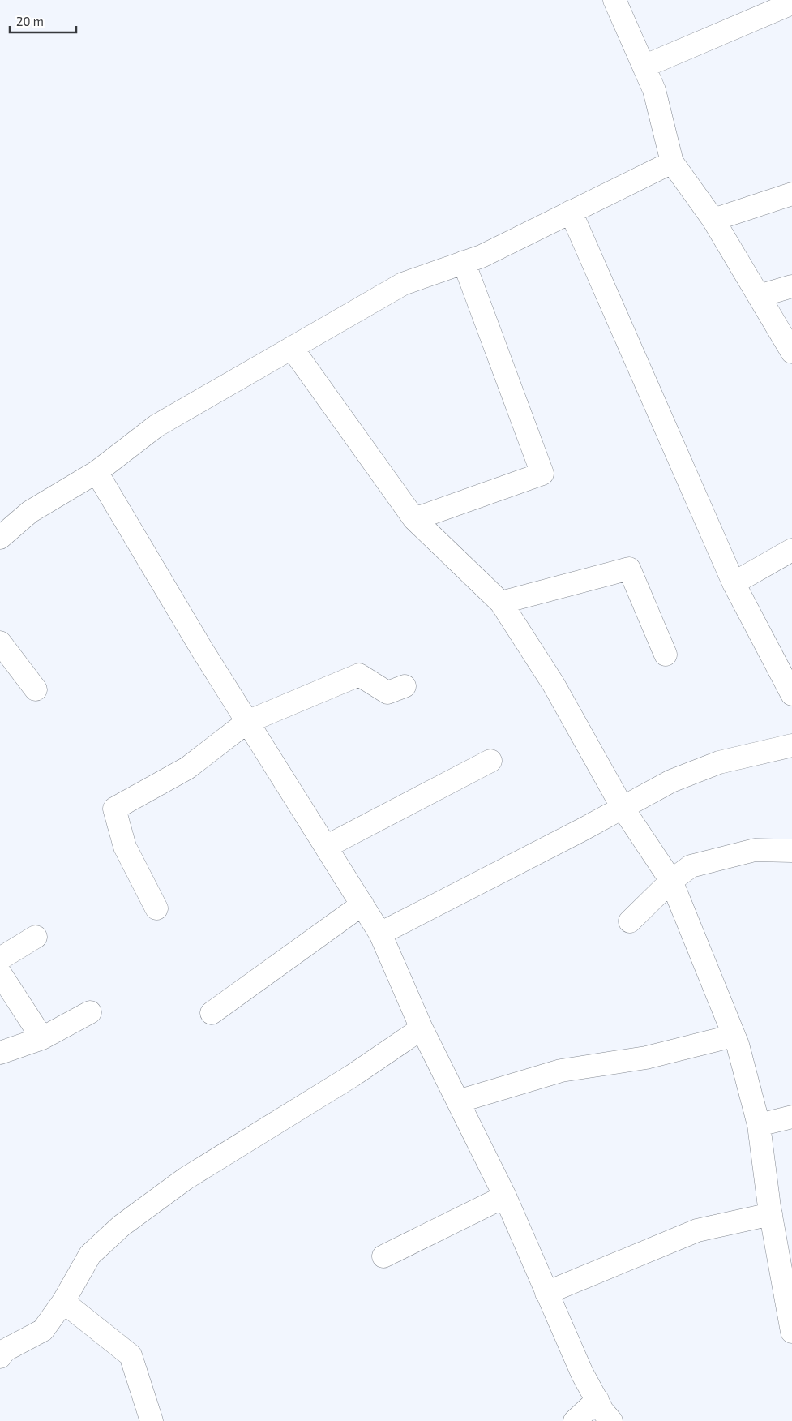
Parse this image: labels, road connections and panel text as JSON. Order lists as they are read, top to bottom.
{
  "scale_bar": "20 m"
}
